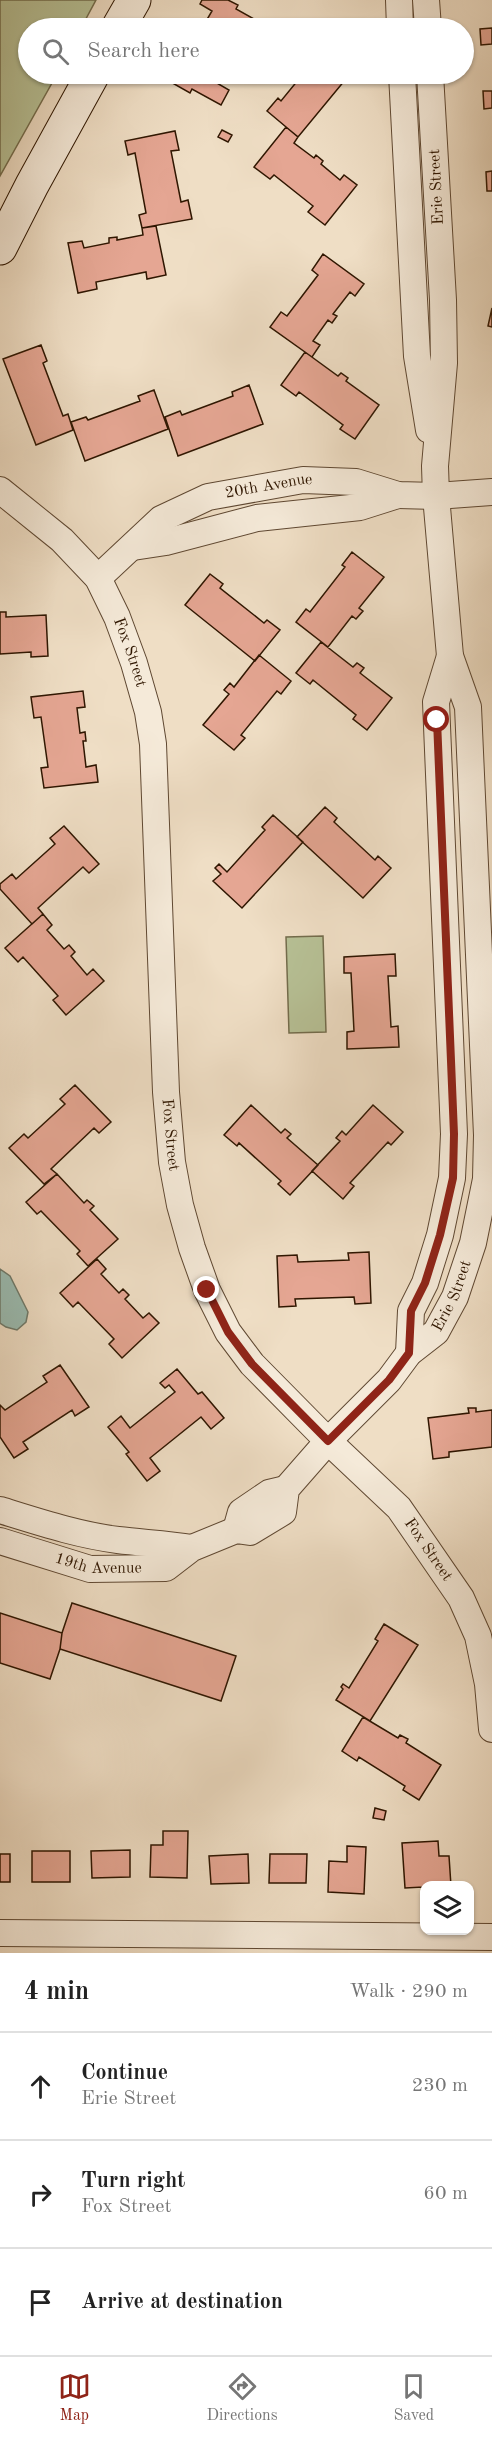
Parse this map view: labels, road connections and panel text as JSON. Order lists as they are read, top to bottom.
{
  "streets": {
    "street": [
      "Erie Street",
      "20th Avenue",
      "Fox Street",
      "19th Avenue"
    ]
  },
  "crossings": [
    ["Erie Street", "20th Avenue"],
    ["Erie Street", "Fox Street"],
    ["Erie Street", "19th Avenue"],
    ["20th Avenue", "Fox Street"],
    ["Fox Street", "19th Avenue"]
  ],
  "page": {
    "search": "Search here",
    "heading": ["4 min", "Walk · 290 m"],
    "list": [
      ["Continue", "Erie Street", "230 m"],
      ["Turn right", "Fox Street", "60 m"],
      "Arrive at destination"
    ],
    "nav": ["Map", "Directions", "Saved"]
  }
}
